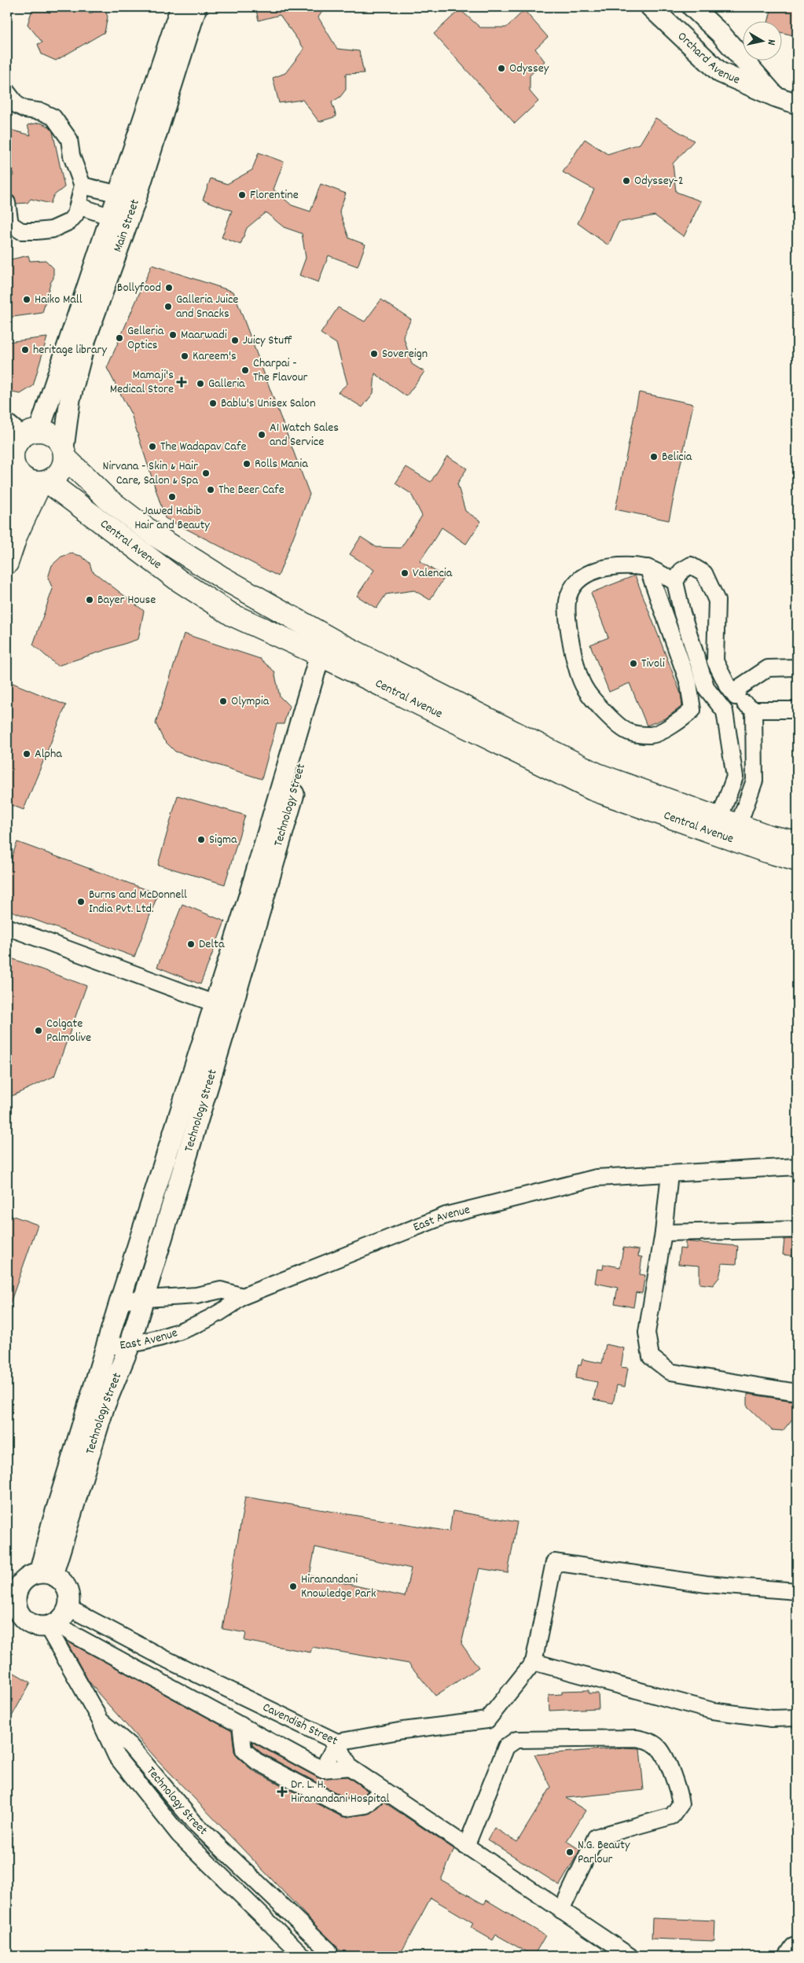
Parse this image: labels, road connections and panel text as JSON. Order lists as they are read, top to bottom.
{
  "streets": {
    "main road": ["Central Avenue"],
    "street": [
      "Orchard Avenue",
      "Main Street",
      "Technology Street",
      "East Avenue",
      "Cavendish Street"
    ]
  },
  "crossings": [
    ["Main Street", "Central Avenue"],
    ["Central Avenue", "Technology Street"],
    ["Technology Street", "East Avenue"],
    ["Technology Street", "Cavendish Street"]
  ],
  "places": {
    "other": [
      "Odyssey",
      "Odyssey-2",
      "Florentine",
      "Bollyfood",
      "Haiko Mall",
      "Galleria Juice and Snacks",
      "Maarwadi",
      "Gelleria Optics",
      "Juicy Stuff",
      "heritage library",
      "Sovereign",
      "Kareem's",
      "Charpai - The Flavour",
      "Galleria",
      "Bablu's Unisex Salon",
      "A1 Watch Sales and Service",
      "The Wadapav Cafe",
      "Belicia",
      "Rolls Mania",
      "Nirvana - Skin & Hair Care, Salon & Spa",
      "The Beer Cafe",
      "Jawed Habib Hair and Beauty",
      "Valencia",
      "Bayer House",
      "Tivoli",
      "Olympia",
      "Alpha",
      "Sigma",
      "Burns and McDonnell India Pvt. Ltd.",
      "Delta",
      "Colgate Palmolive",
      "Hiranandani Knowledge Park",
      "N.G. Beauty Parlour"
    ],
    "health": ["Mamaji's Medical Store", "Dr. L. H. Hiranandani Hospital"]
  },
  "north": "right"
}
